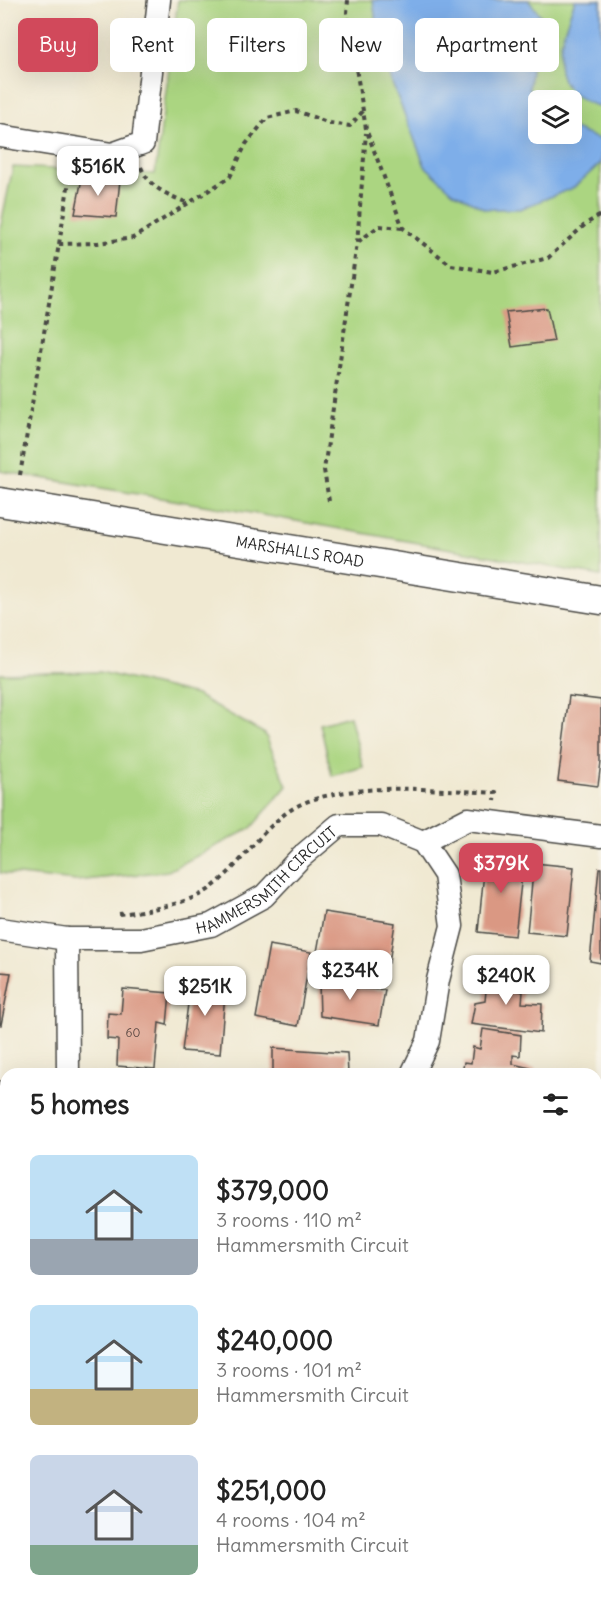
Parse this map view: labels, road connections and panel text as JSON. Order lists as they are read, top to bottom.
{
  "streets": {
    "street": ["MARSHALLS ROAD", "HAMMERSMITH CIRCUIT"]
  },
  "house_numbers": ["60"],
  "page": {
    "chip": [
      "Buy",
      "Rent",
      "Filters",
      "New",
      "Apartment"
    ],
    "price": [
      "$516K",
      "$379K",
      "$234K",
      "$240K",
      "$251K"
    ],
    "heading": "5 homes",
    "list": [
      {
        "name": "$379,000",
        "note": "3 rooms · 110 m² · Hammersmith Circuit"
      },
      {
        "name": "$240,000",
        "note": "3 rooms · 101 m² · Hammersmith Circuit"
      },
      {
        "name": "$251,000",
        "note": "4 rooms · 104 m² · Hammersmith Circuit"
      }
    ]
  }
}
